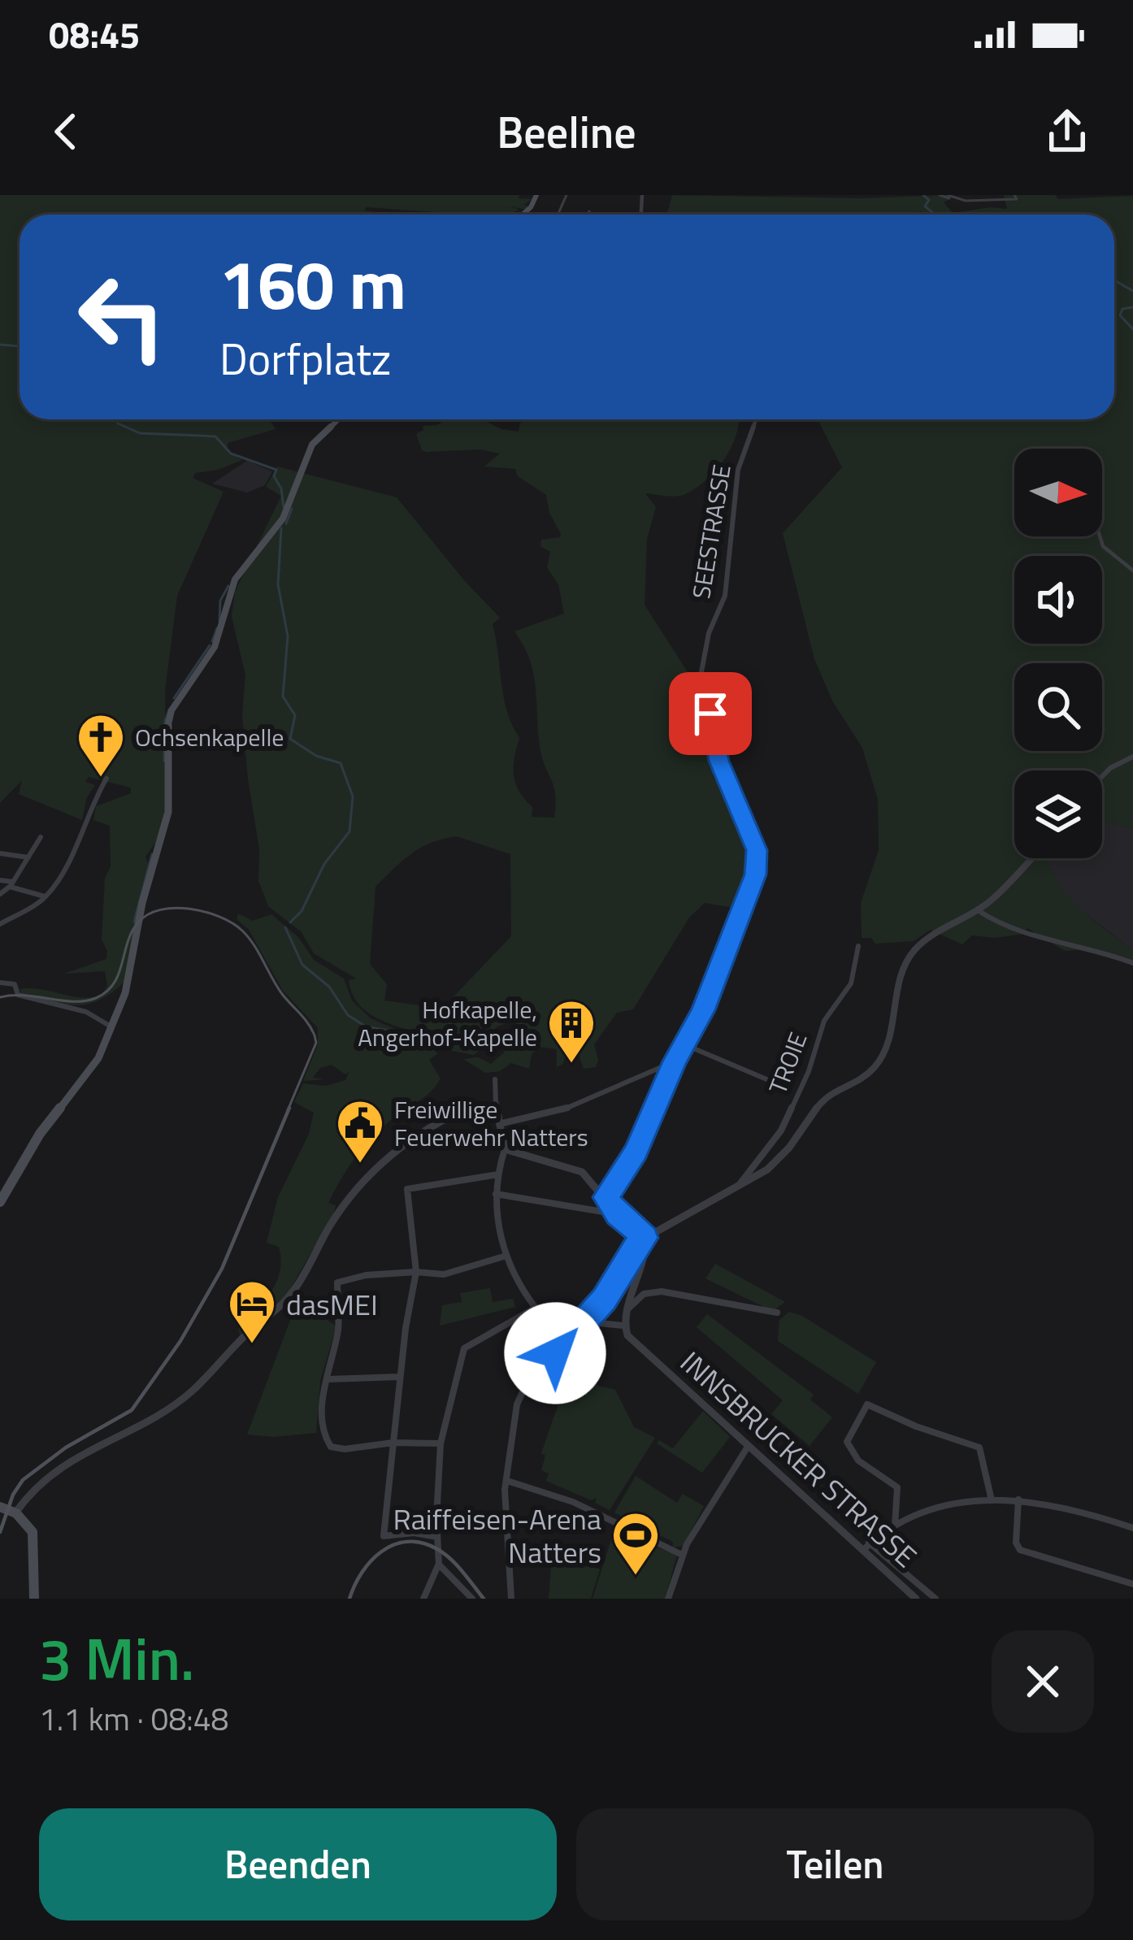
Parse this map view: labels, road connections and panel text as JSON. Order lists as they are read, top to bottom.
{
  "streets": {
    "street": ["SEESTRASSE", "TROIE", "INNSBRUCKER STRASSE"]
  },
  "places": {
    "church": ["Ochsenkapelle"],
    "building": ["Hofkapelle, Angerhof-Kapelle"],
    "public building": ["Freiwillige Feuerwehr Natters"],
    "hotel": ["dasMEI"],
    "sports": ["Raiffeisen-Arena Natters"]
  },
  "north": "right",
  "page": {
    "status": "08:45",
    "header": "Beeline",
    "turn": ["160 m", "Dorfplatz"],
    "heading": ["3 Min.", "1.1 km · 08:48"],
    "buttons": ["Beenden", "Teilen"]
  }
}
